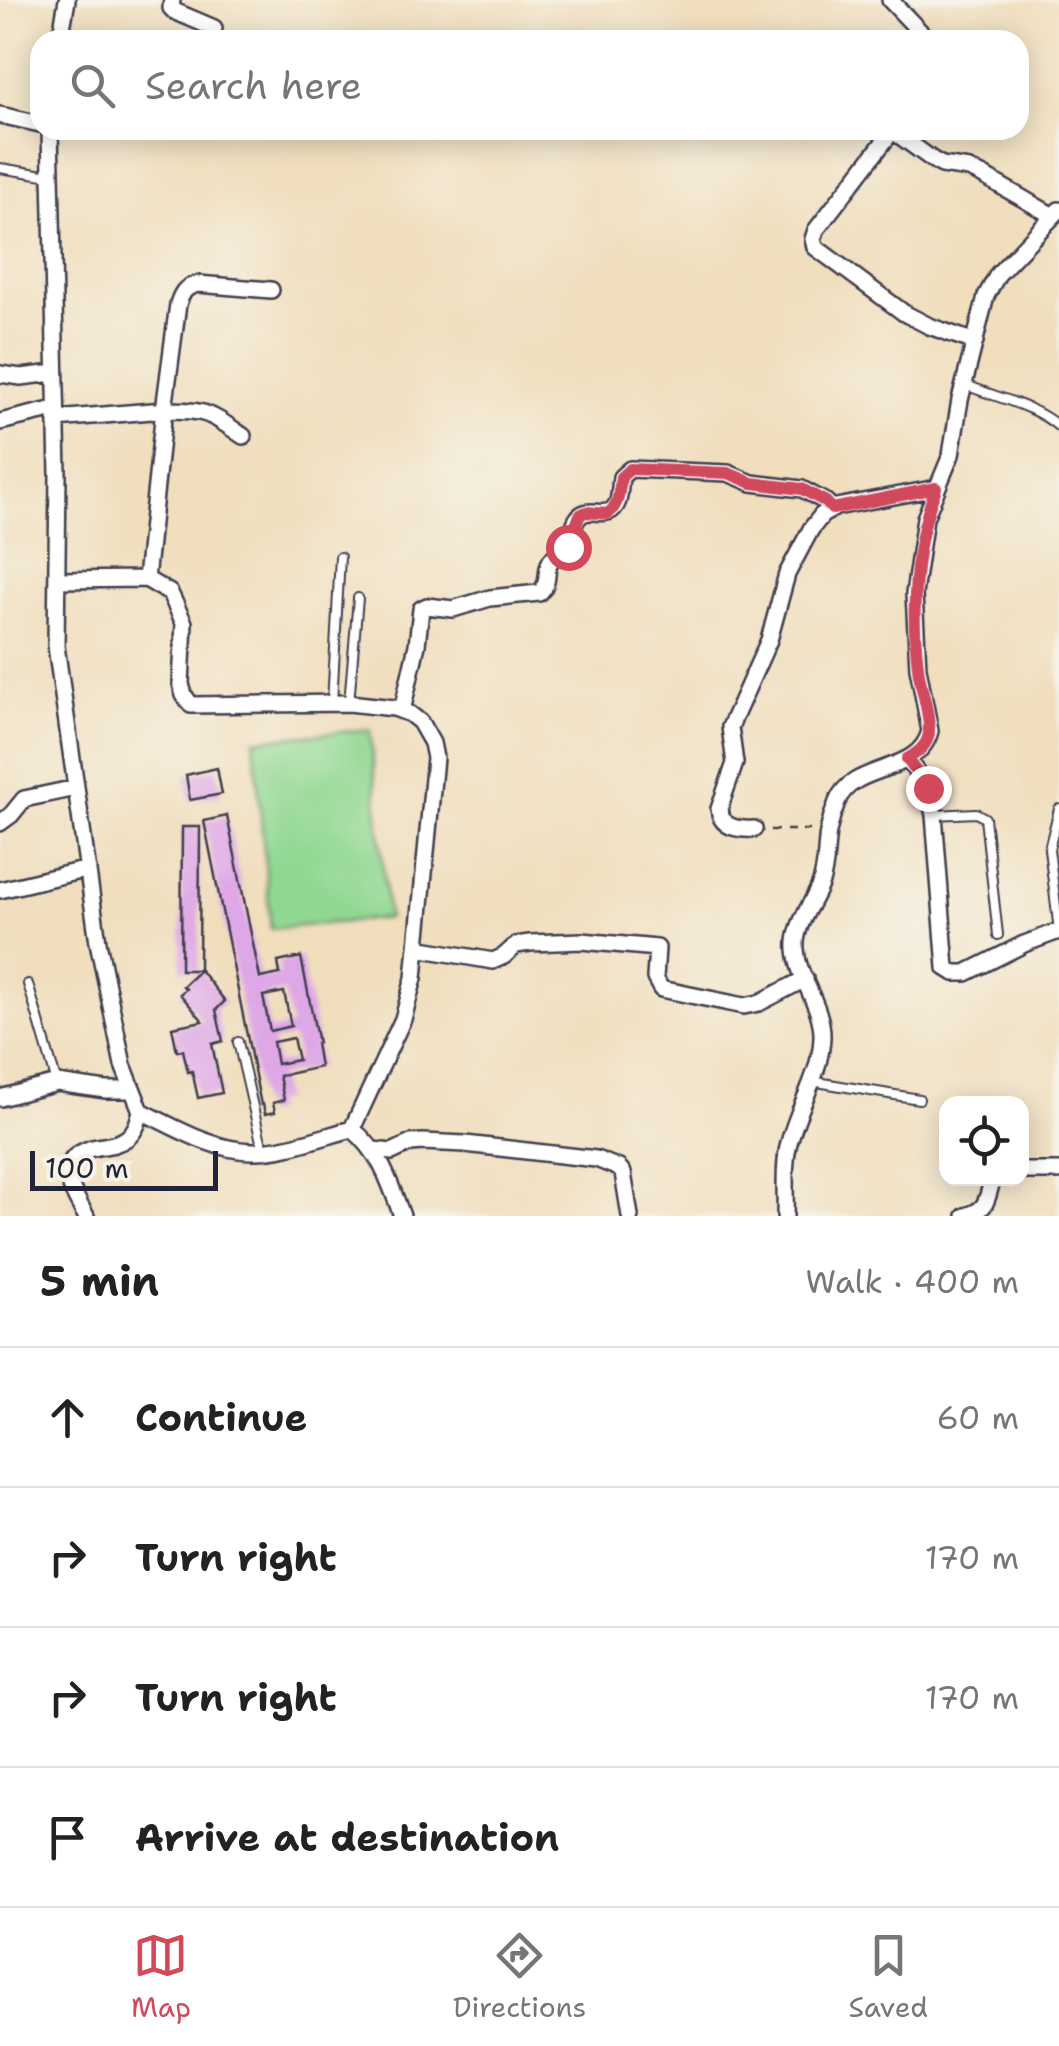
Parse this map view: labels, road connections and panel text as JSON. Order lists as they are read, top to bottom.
{
  "scale_bar": "100 m",
  "page": {
    "search": "Search here",
    "scale": "100 m",
    "heading": ["5 min", "Walk · 400 m"],
    "list": [
      ["Continue", "60 m"],
      ["Turn right", "170 m"],
      ["Turn right", "170 m"],
      "Arrive at destination"
    ],
    "nav": ["Map", "Directions", "Saved"]
  }
}
